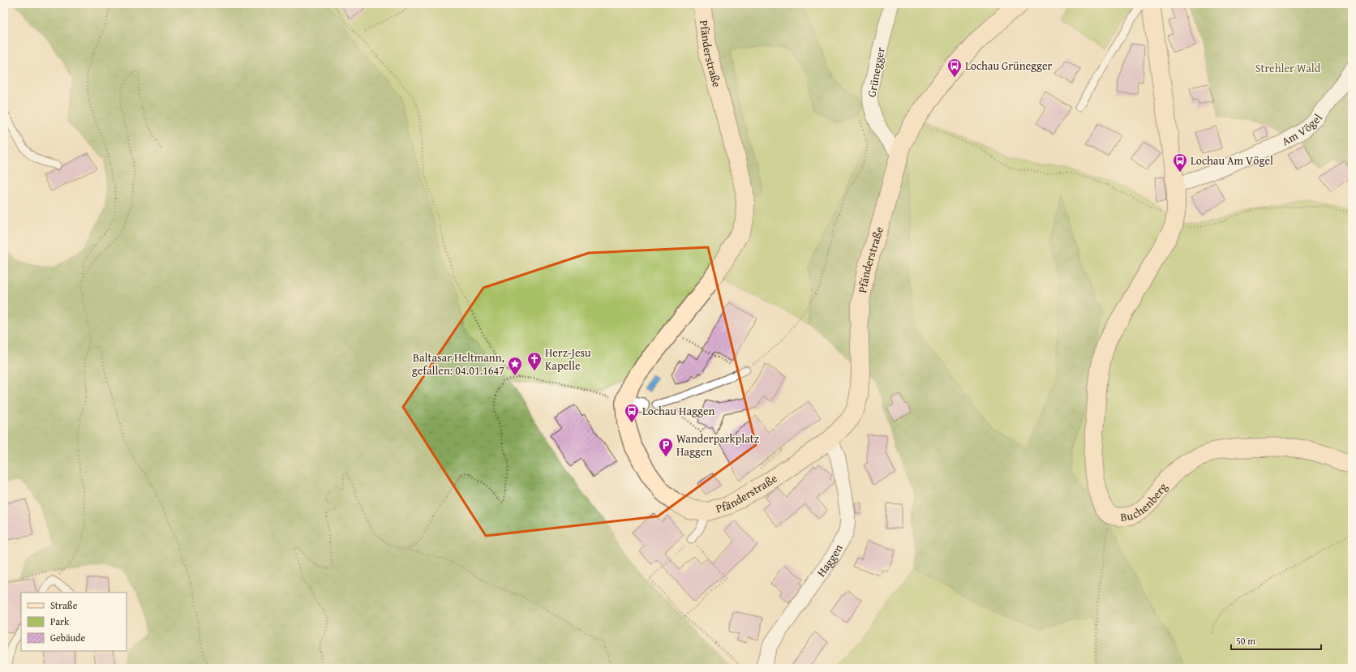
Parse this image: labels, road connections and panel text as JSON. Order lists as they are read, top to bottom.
{
  "streets": {
    "street": [
      "Pfänderstraße",
      "Grünegger",
      "Am Vögel",
      "Buchenberg",
      "Haggen"
    ]
  },
  "crossings": [
    ["Pfänderstraße", "Grünegger"],
    ["Pfänderstraße", "Haggen"]
  ],
  "parks": ["Strehler Wald"],
  "places": {
    "bus stop": ["Lochau Grünegger", "Lochau Am Vögel", "Lochau Haggen"],
    "church": ["Herz-Jesu Kapelle"],
    "place": ["Baltasar Heltmann, gefallen: 04.01.1647"],
    "parking": ["Wanderparkplatz Haggen"]
  },
  "legend": ["Straße", "Park", "Gebäude"],
  "scale_bar": "50 m"
}
